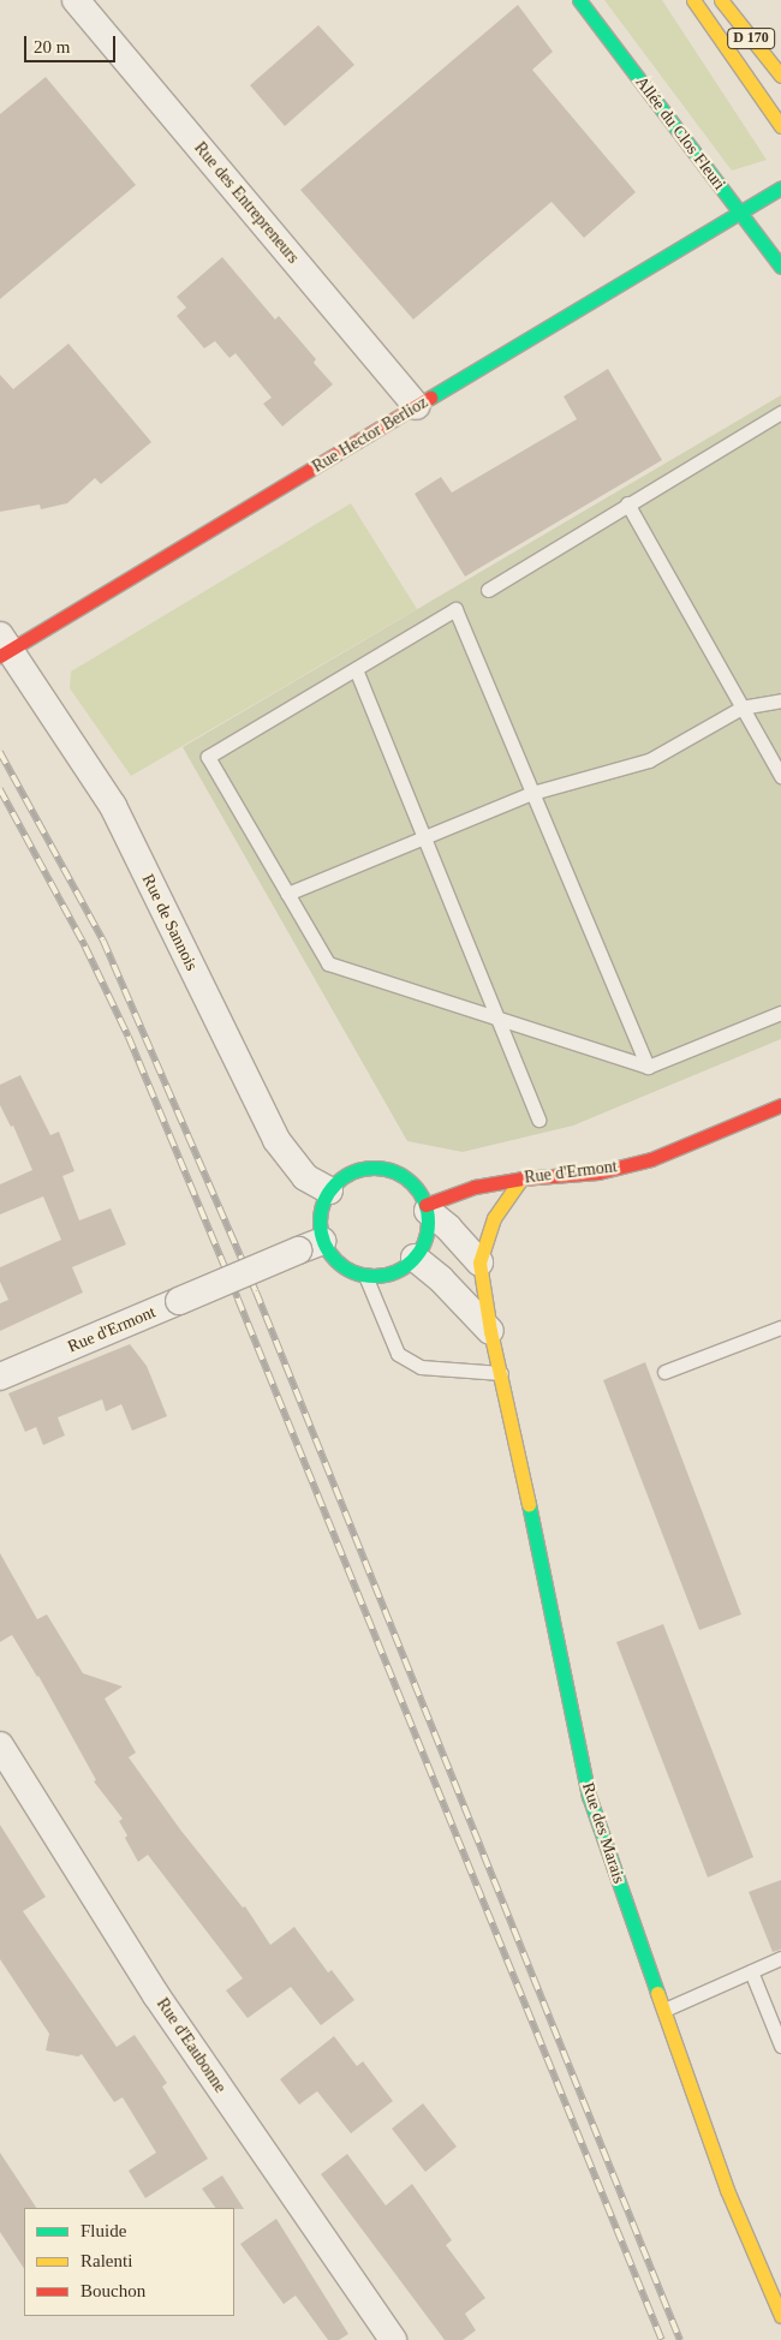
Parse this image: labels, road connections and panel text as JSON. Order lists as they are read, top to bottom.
{
  "streets": {
    "main road": [
      "D 170",
      "Allée du Clos Fleuri",
      "Rue Hector Berlioz",
      "Rue d'Ermont",
      "Rue des Marais"
    ],
    "street": ["Rue des Entrepreneurs", "Rue de Sannois", "Rue d'Eaubonne"]
  },
  "crossings": [
    ["Allée du Clos Fleuri", "Rue Hector Berlioz"],
    ["Rue des Entrepreneurs", "Rue Hector Berlioz"],
    ["Rue Hector Berlioz", "Rue de Sannois"],
    ["Rue de Sannois", "Rue d'Ermont"],
    ["Rue de Sannois", "Rue des Marais"],
    ["Rue d'Ermont", "Rue des Marais"]
  ],
  "legend": ["Fluide", "Ralenti", "Bouchon"],
  "scale_bar": "20 m"
}
